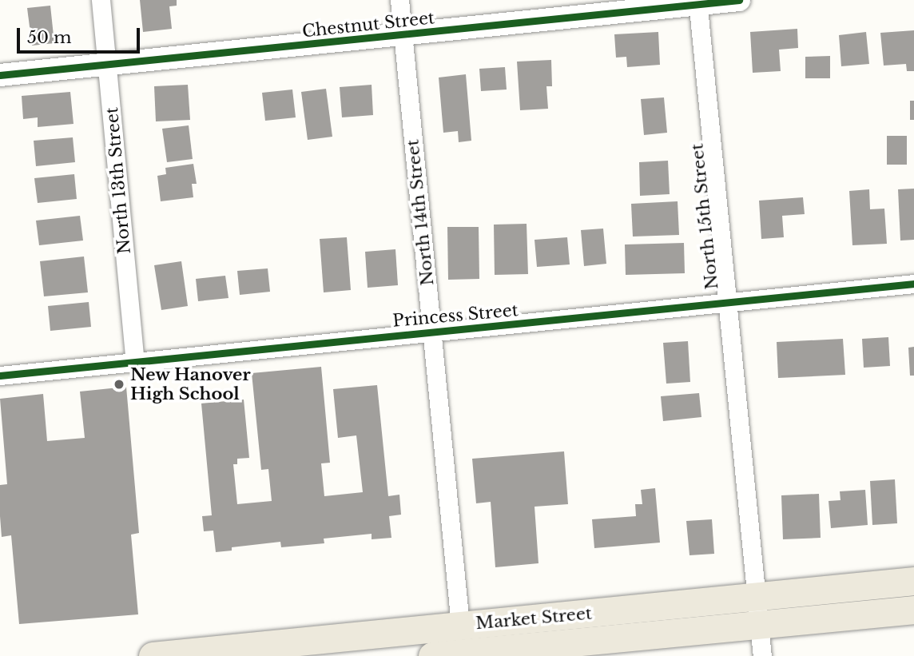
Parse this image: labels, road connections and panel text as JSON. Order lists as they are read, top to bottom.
{
  "streets": {
    "main road": ["Market Street"],
    "street": [
      "Chestnut Street",
      "North 13th Street",
      "North 14th Street",
      "North 15th Street",
      "Princess Street"
    ]
  },
  "crossings": [
    ["Chestnut Street", "North 13th Street"],
    ["Chestnut Street", "North 14th Street"],
    ["Chestnut Street", "North 15th Street"],
    ["North 13th Street", "Princess Street"],
    ["North 14th Street", "Princess Street"],
    ["North 14th Street", "Market Street"],
    ["North 15th Street", "Princess Street"],
    ["North 15th Street", "Market Street"]
  ],
  "places": ["New Hanover High School"],
  "scale_bar": "50 m"
}
